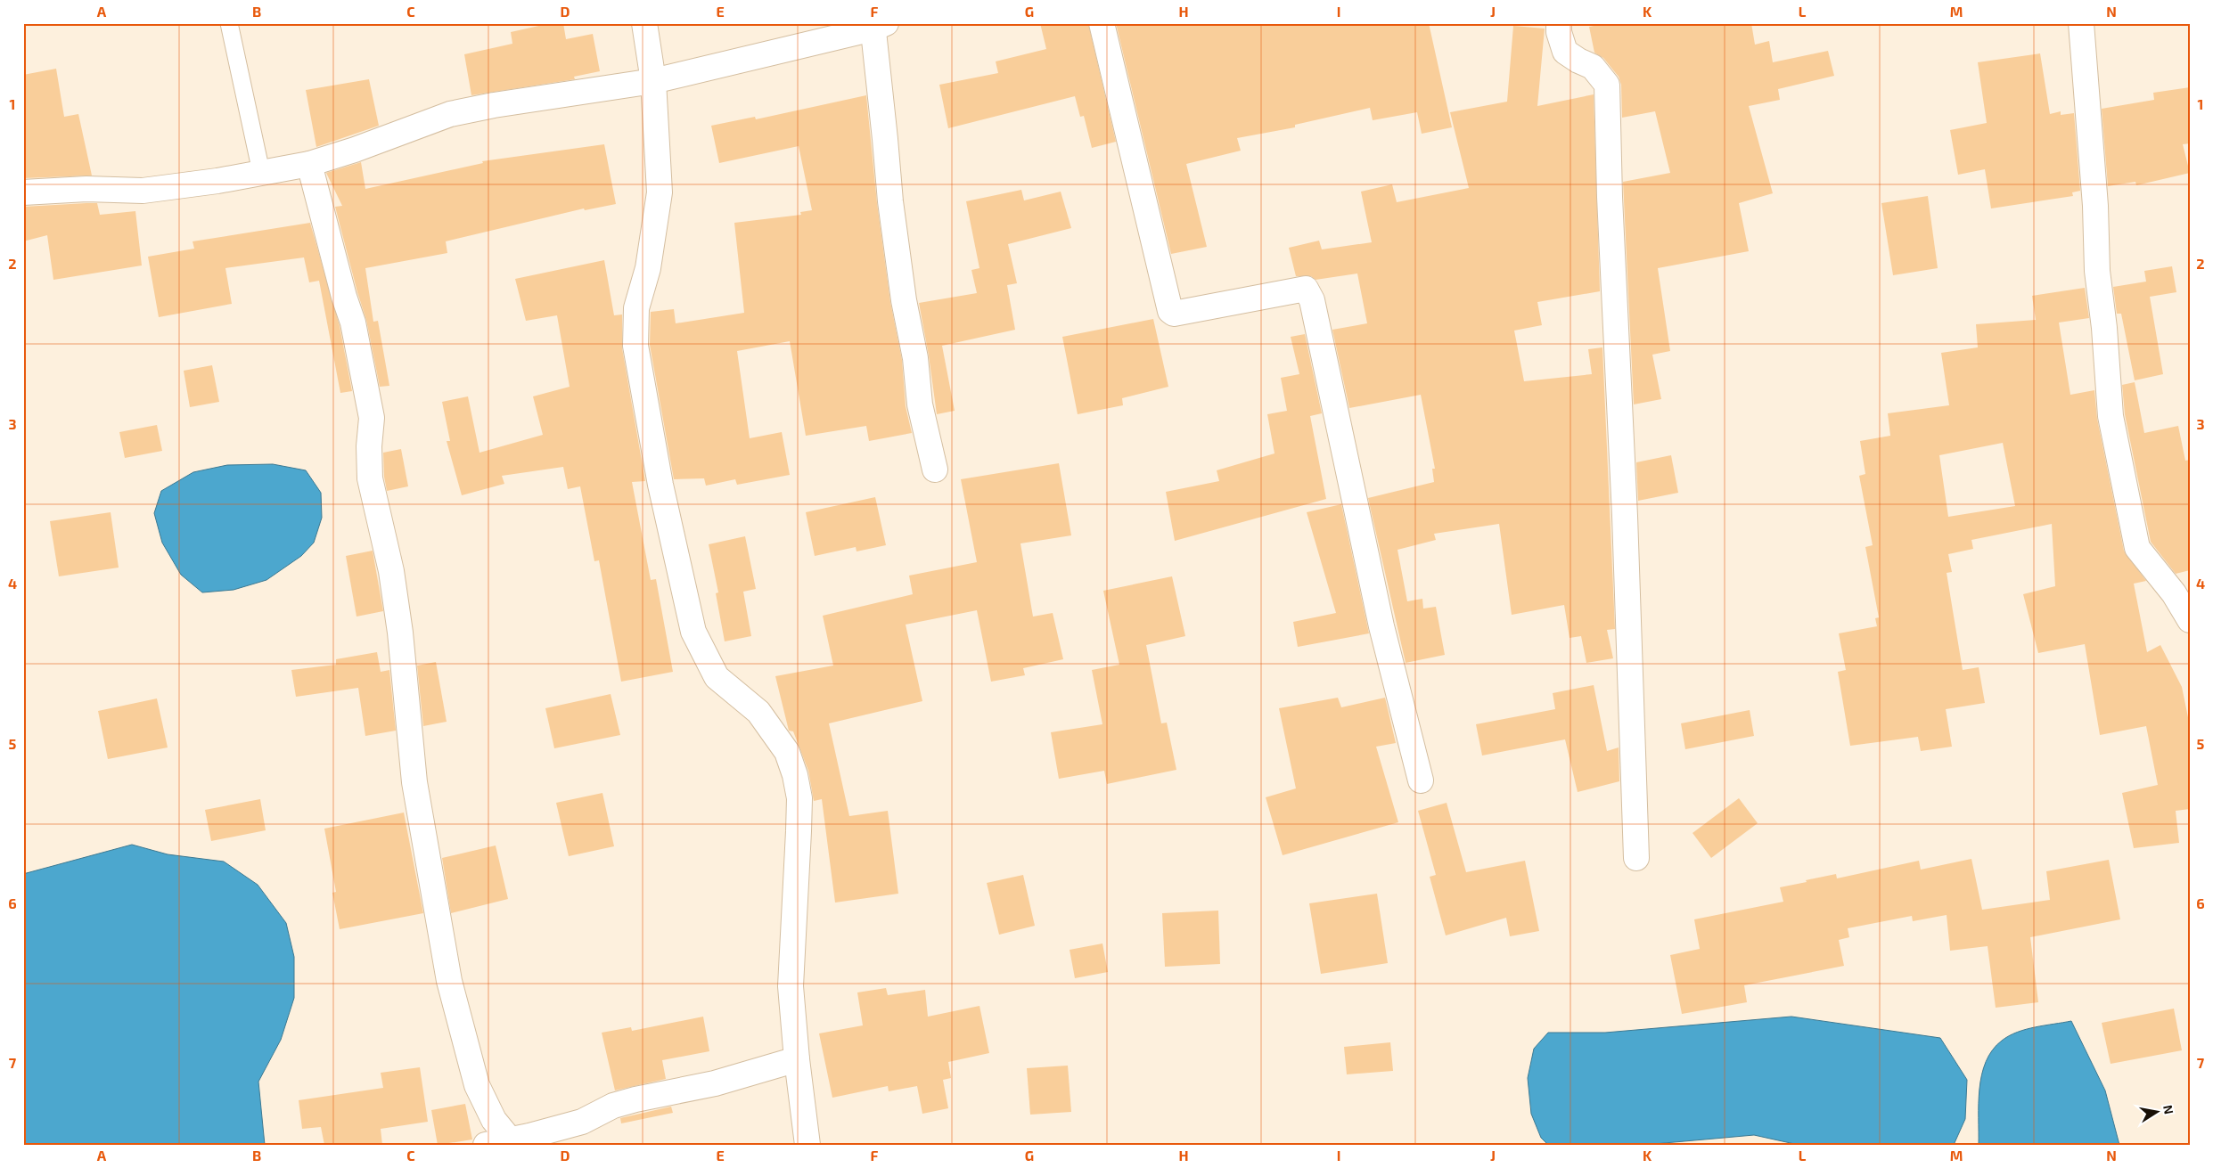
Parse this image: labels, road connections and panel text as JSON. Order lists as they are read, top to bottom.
{
  "north": "right",
  "grid": {
    "columns": [
      "A",
      "B",
      "C",
      "D",
      "E",
      "F",
      "G",
      "H",
      "I",
      "J",
      "K",
      "L",
      "M",
      "N"
    ],
    "rows": [
      "1",
      "2",
      "3",
      "4",
      "5",
      "6",
      "7"
    ]
  }
}
